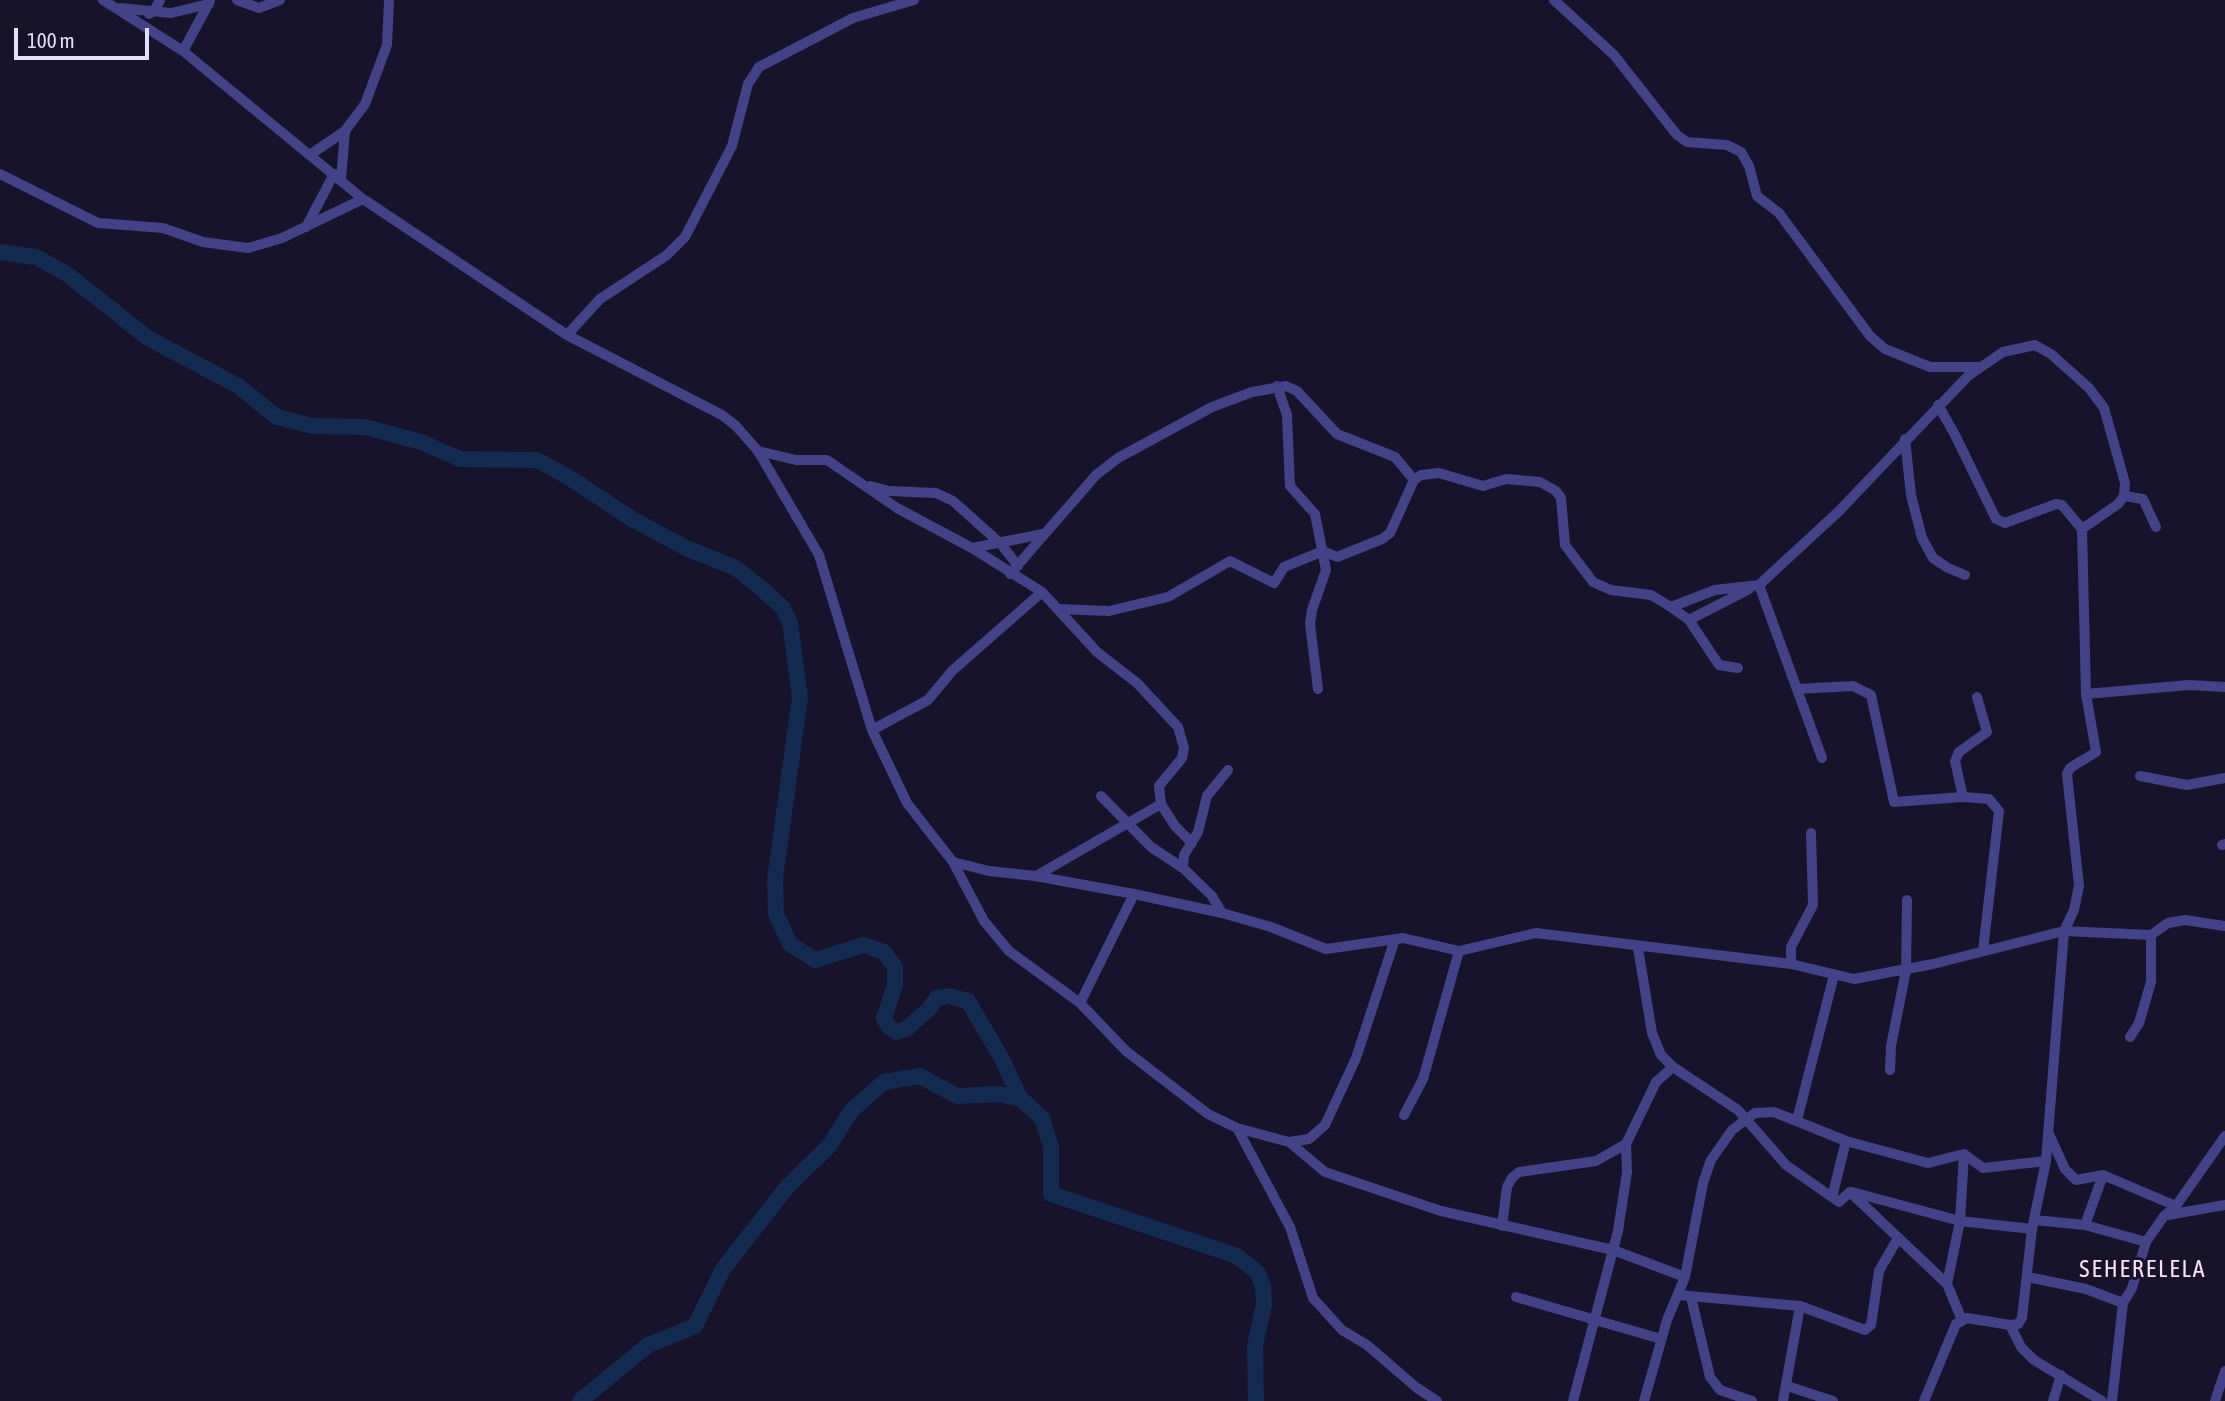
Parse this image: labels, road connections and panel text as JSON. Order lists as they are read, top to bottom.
{
  "districts": ["SEHERELELA"],
  "scale_bar": "100 m"
}
